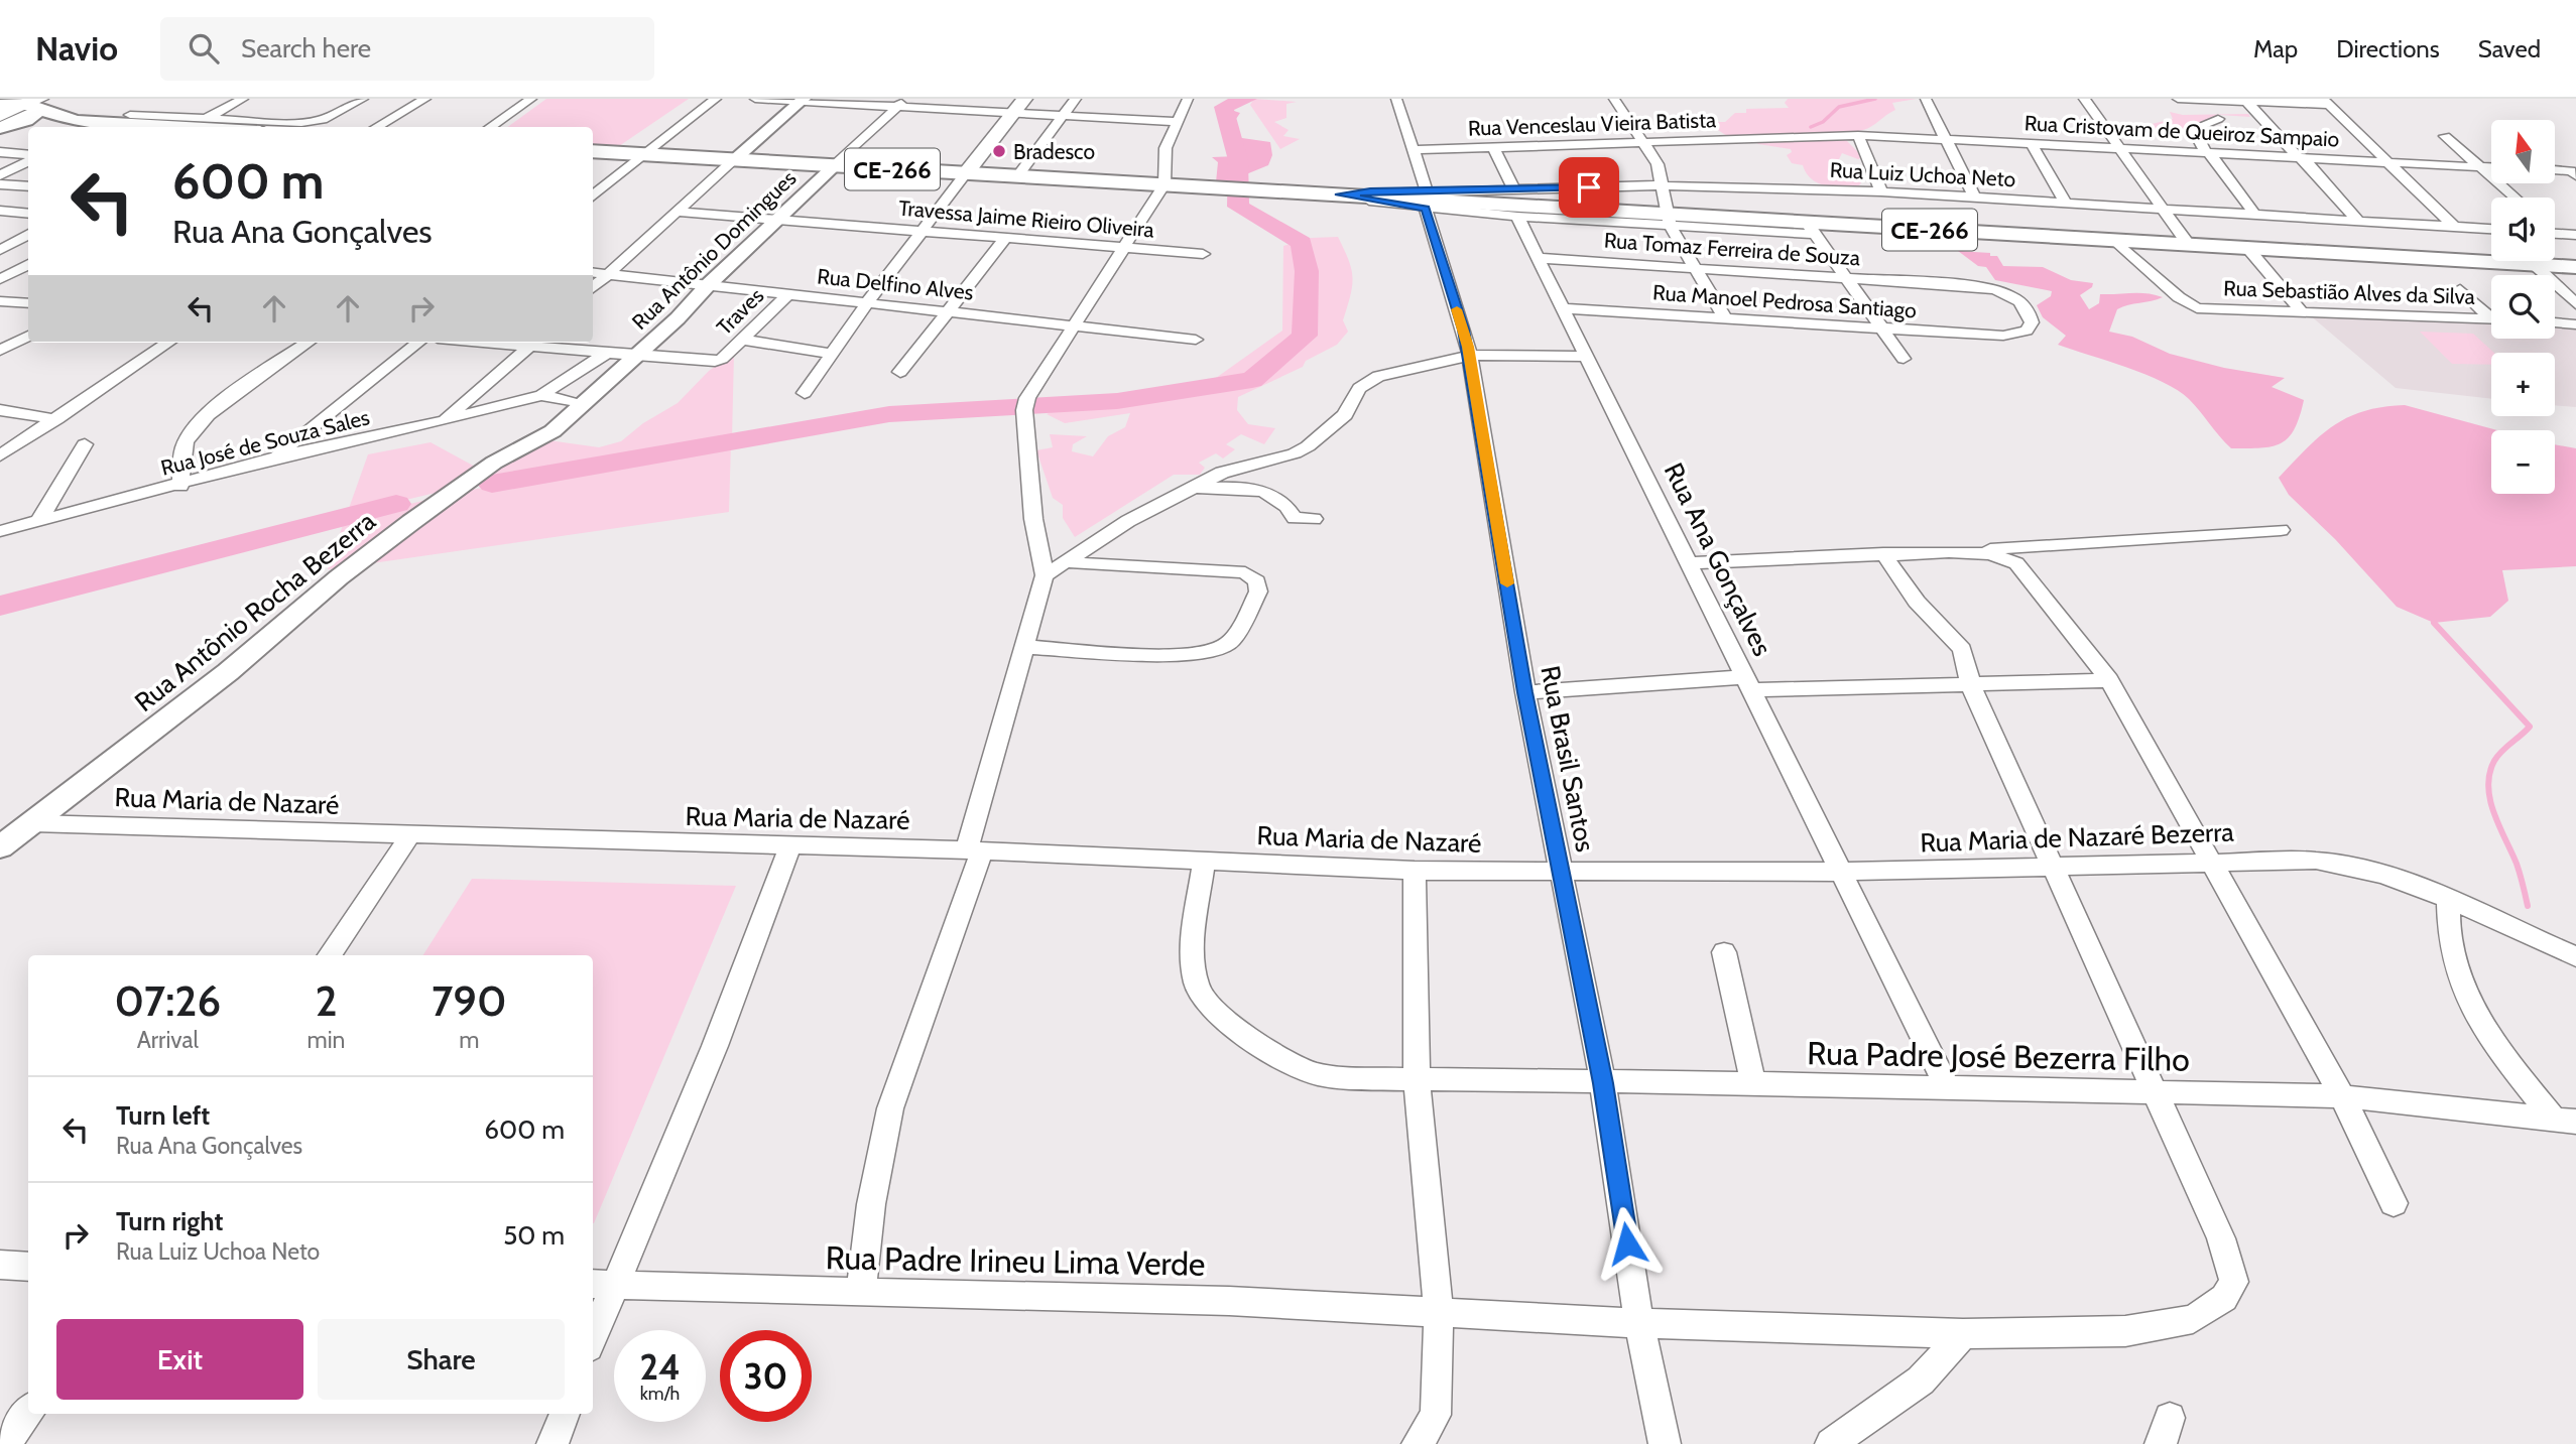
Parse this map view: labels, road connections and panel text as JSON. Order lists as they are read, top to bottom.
{
  "streets": {
    "main road": ["CE-266"],
    "street": [
      "Rua Venceslau Vieira Batista",
      "Rua Cristovam de Queiroz Sampaio",
      "Rua Luiz Uchoa Neto",
      "Travessa Jaime Rieiro Oliveira",
      "Rua Tomaz Ferreira de Souza",
      "Rua Antônio Domingues",
      "Rua Delfino Alves",
      "Rua Sebastião Alves da Silva",
      "Rua Manoel Pedrosa Santiago",
      "Traves",
      "Rua José de Souza Sales",
      "Rua Ana Gonçalves",
      "Rua Antônio Rocha Bezerra",
      "Rua Brasil Santos",
      "Rua Maria de Nazaré",
      "Rua Maria de Nazaré Bezerra",
      "Rua Padre José Bezerra Filho",
      "Rua Padre Irineu Lima Verde"
    ]
  },
  "crossings": [
    ["Rua Venceslau Vieira Batista", "Rua Cristovam de Queiroz Sampaio"],
    ["Rua Venceslau Vieira Batista", "Rua Brasil Santos"],
    ["CE-266", "Rua Antônio Domingues"],
    ["CE-266", "Rua Sebastião Alves da Silva"],
    ["Rua Luiz Uchoa Neto", "Rua Brasil Santos"],
    ["Travessa Jaime Rieiro Oliveira", "Rua Antônio Domingues"],
    ["Rua Tomaz Ferreira de Souza", "Rua Manoel Pedrosa Santiago"],
    ["Rua Tomaz Ferreira de Souza", "Rua Ana Gonçalves"],
    ["Rua Antônio Domingues", "Rua Delfino Alves"],
    ["Rua Antônio Domingues", "Traves"],
    ["Rua Antônio Domingues", "Rua Antônio Rocha Bezerra"],
    ["Rua Delfino Alves", "Traves"],
    ["Rua Manoel Pedrosa Santiago", "Rua Ana Gonçalves"],
    ["Rua Ana Gonçalves", "Rua Maria de Nazaré Bezerra"],
    ["Rua Ana Gonçalves", "Rua Padre José Bezerra Filho"],
    ["Rua Antônio Rocha Bezerra", "Rua Maria de Nazaré"],
    ["Rua Brasil Santos", "Rua Maria de Nazaré"],
    ["Rua Brasil Santos", "Rua Maria de Nazaré Bezerra"],
    ["Rua Brasil Santos", "Rua Padre José Bezerra Filho"],
    ["Rua Brasil Santos", "Rua Padre Irineu Lima Verde"],
    ["Rua Maria de Nazaré", "Rua Maria de Nazaré Bezerra"],
    ["Rua Maria de Nazaré", "Rua Padre José Bezerra Filho"],
    ["Rua Padre José Bezerra Filho", "Rua Padre Irineu Lima Verde"]
  ],
  "places": ["Bradesco"],
  "north": "top",
  "page": {
    "header": "Navio",
    "search": "Search here",
    "nav": ["Map", "Directions", "Saved"],
    "map_buttons": ["+", "−"],
    "turn": ["600 m", "Rua Ana Gonçalves"],
    "eta": [
      "07:26",
      "Arrival",
      "2",
      "min",
      "790",
      "m"
    ],
    "list": [
      {
        "name": "Turn left",
        "note": "Rua Ana Gonçalves",
        "value": "600 m"
      },
      {
        "name": "Turn right",
        "note": "Rua Luiz Uchoa Neto",
        "value": "50 m"
      }
    ],
    "buttons": ["Exit", "Share"],
    "speed": "24 km/h",
    "limit": "30"
  }
}
